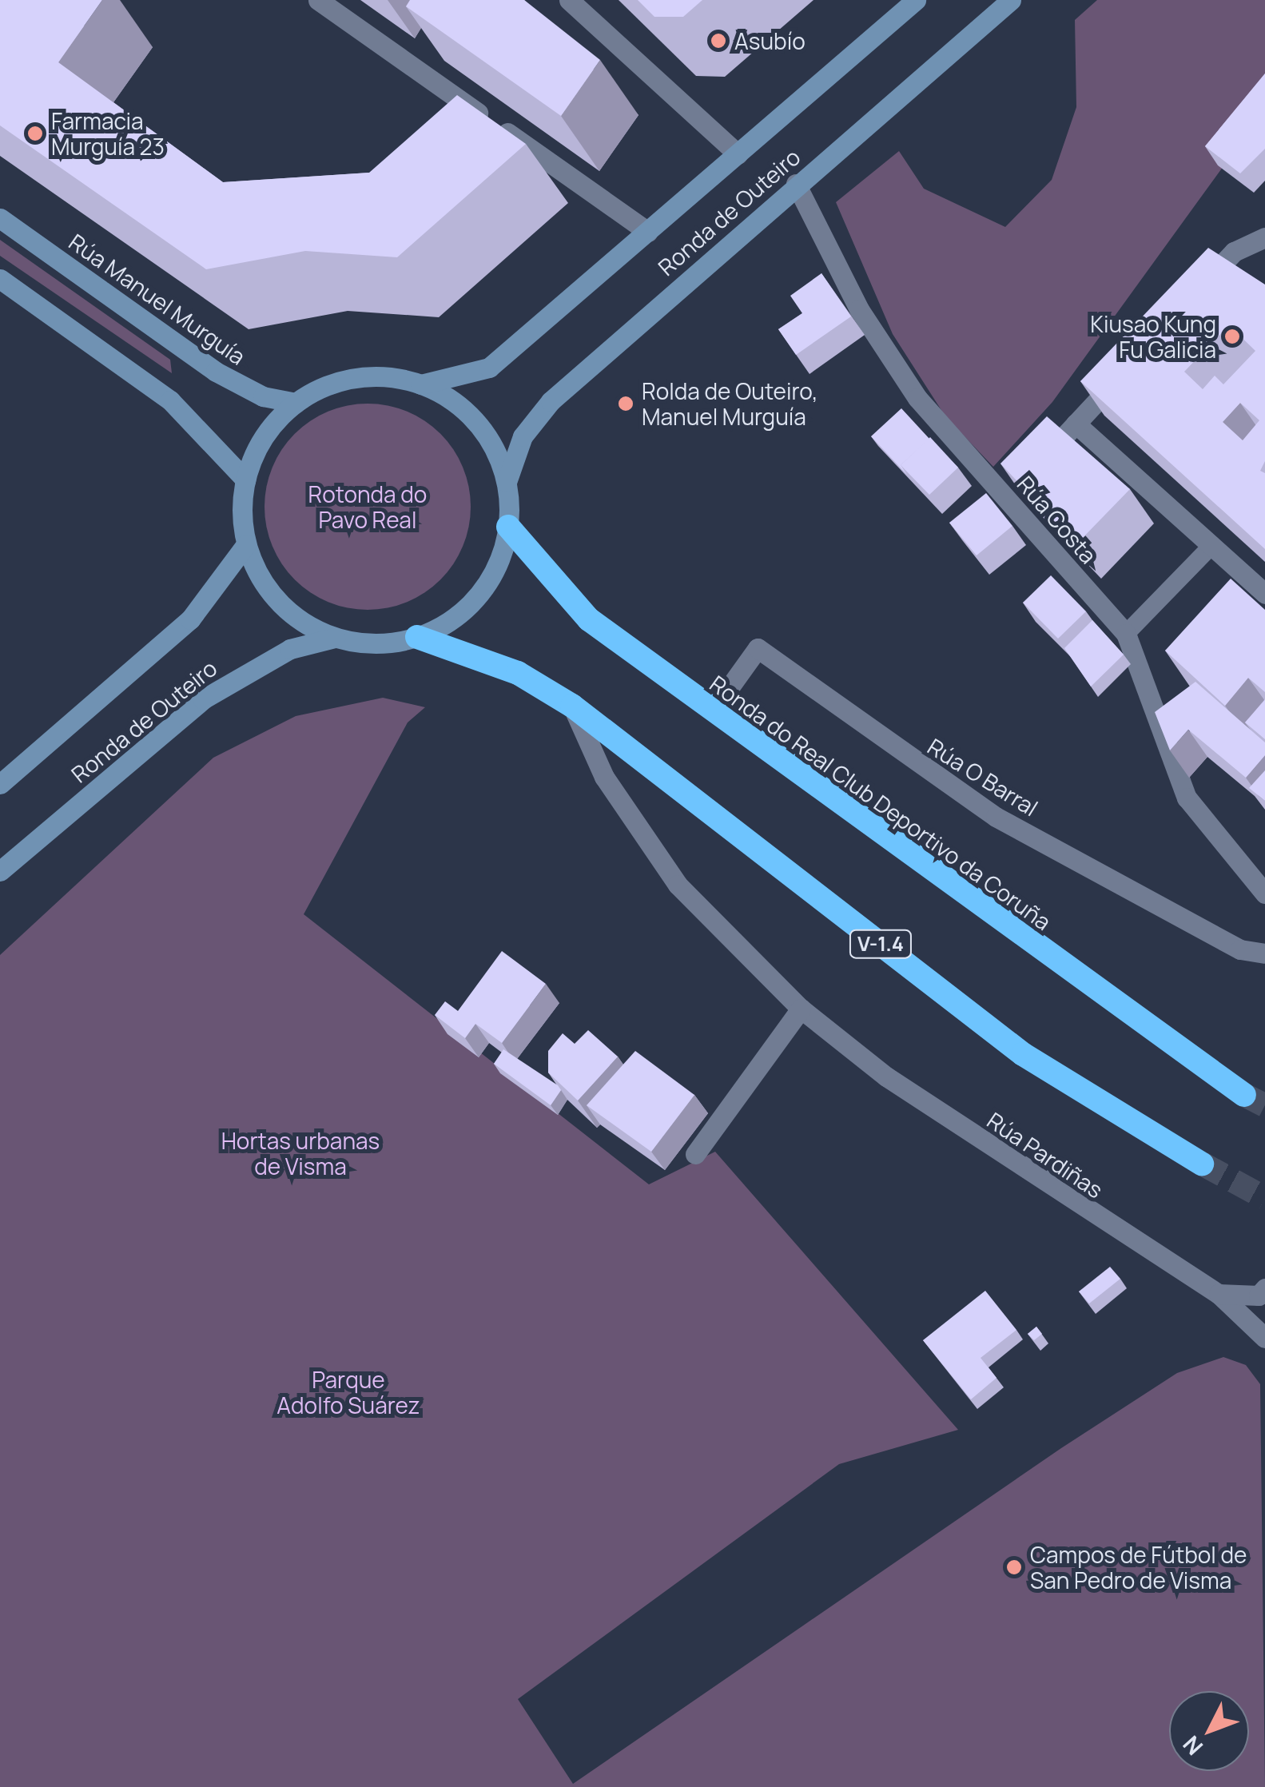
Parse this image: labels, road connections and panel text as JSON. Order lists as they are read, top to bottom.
{
  "streets": {
    "highway": ["Ronda do Real Club Deportivo da Coruña", "V-1.4"],
    "main road": ["Ronda de Outeiro", "Rúa Manuel Murguía"],
    "street": ["Rúa Costa", "Rúa O Barral", "Rúa Pardiñas"]
  },
  "crossings": [
    ["Ronda de Outeiro", "Rúa Manuel Murguía"],
    ["Ronda de Outeiro", "Rúa Costa"],
    ["Ronda de Outeiro", "Ronda do Real Club Deportivo da Coruña"],
    ["Ronda de Outeiro", "V-1.4"],
    ["Rúa Manuel Murguía", "Ronda do Real Club Deportivo da Coruña"],
    ["Rúa Manuel Murguía", "V-1.4"],
    ["Rúa O Barral", "Ronda do Real Club Deportivo da Coruña"],
    ["Ronda do Real Club Deportivo da Coruña", "V-1.4"],
    ["V-1.4", "Rúa Pardiñas"]
  ],
  "parks": ["Rotonda do Pavo Real", "Hortas urbanas de Visma", "Parque Adolfo Suárez"],
  "places": [
    "Asubío",
    "Farmacia Murguía 23",
    "Kiusao Kung Fu Galicia",
    "Rolda de Outeiro, Manuel Murguía",
    "Campos de Fútbol de San Pedro de Visma"
  ],
  "north": "bottom left"
}
